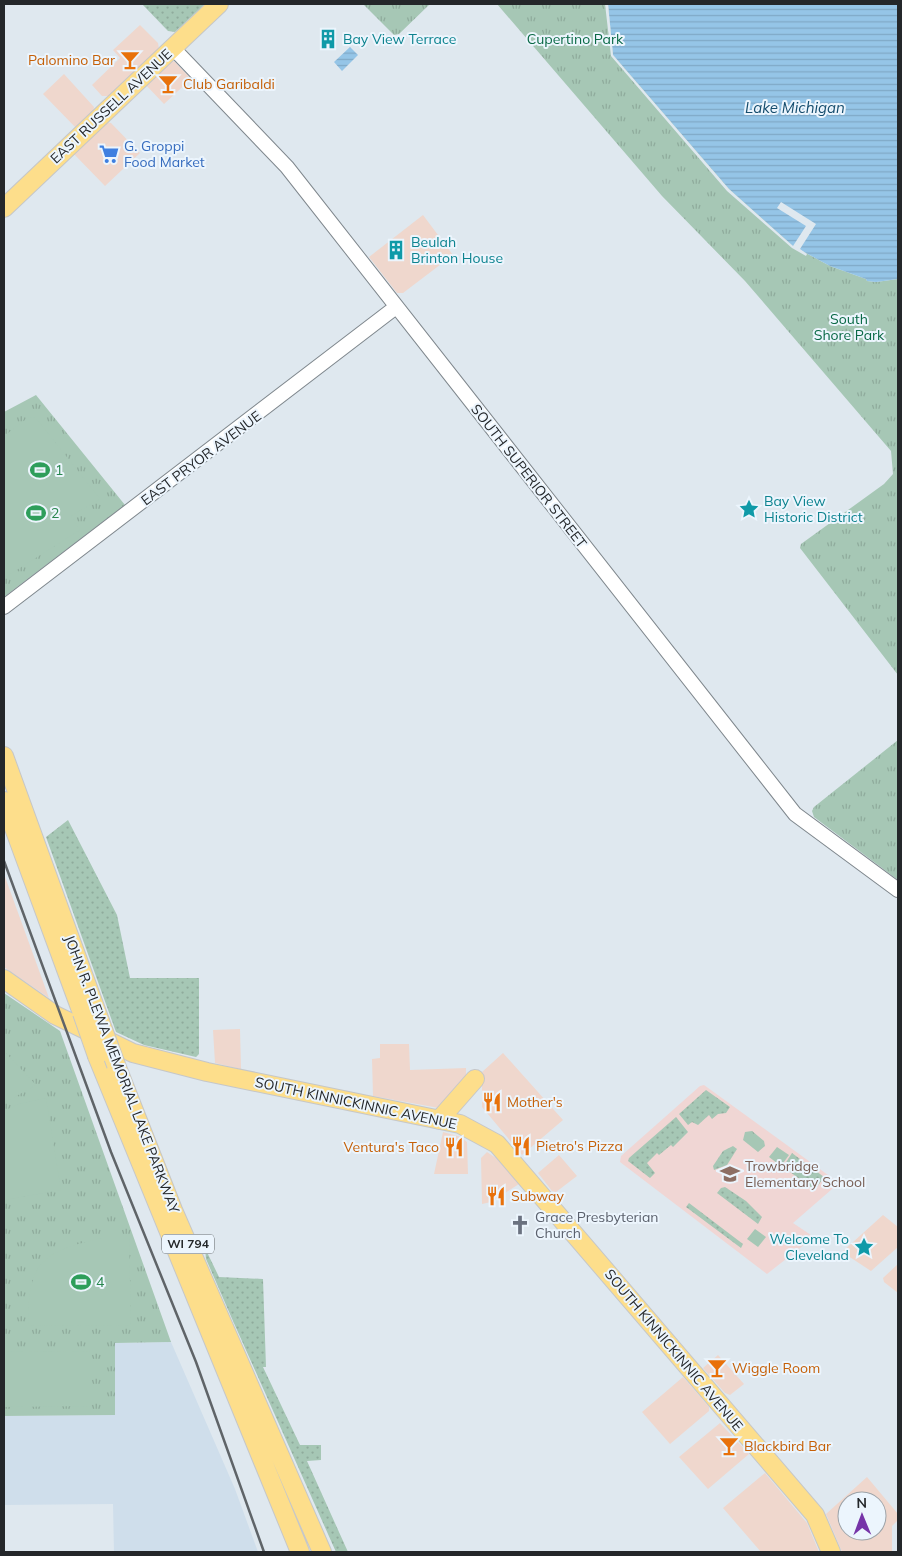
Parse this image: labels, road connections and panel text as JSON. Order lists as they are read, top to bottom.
{
  "streets": {
    "main road": [
      "EAST RUSSELL AVENUE",
      "JOHN R. PLEWA MEMORIAL LAKE PARKWAY",
      "SOUTH KINNICKINNIC AVENUE",
      "WI 794"
    ],
    "street": ["EAST PRYOR AVENUE", "SOUTH SUPERIOR STREET"]
  },
  "crossings": [
    ["EAST RUSSELL AVENUE", "SOUTH SUPERIOR STREET"],
    ["EAST PRYOR AVENUE", "SOUTH SUPERIOR STREET"]
  ],
  "water": ["Lake Michigan"],
  "parks": ["Cupertino Park", "South Shore Park"],
  "places": {
    "building": ["Bay View Terrace", "Beulah Brinton House"],
    "bar": [
      "Palomino Bar",
      "Club Garibaldi",
      "Wiggle Room",
      "Blackbird Bar"
    ],
    "supermarket": ["G. Groppi Food Market"],
    "sports": ["1", "2", "4"],
    "place": ["Bay View Historic District", "Welcome To Cleveland"],
    "restaurant": [
      "Mother's",
      "Pietro's Pizza",
      "Ventura's Taco",
      "Subway"
    ],
    "school or university": ["Trowbridge Elementary School"],
    "church": ["Grace Presbyterian Church"]
  },
  "north": "top"
}
